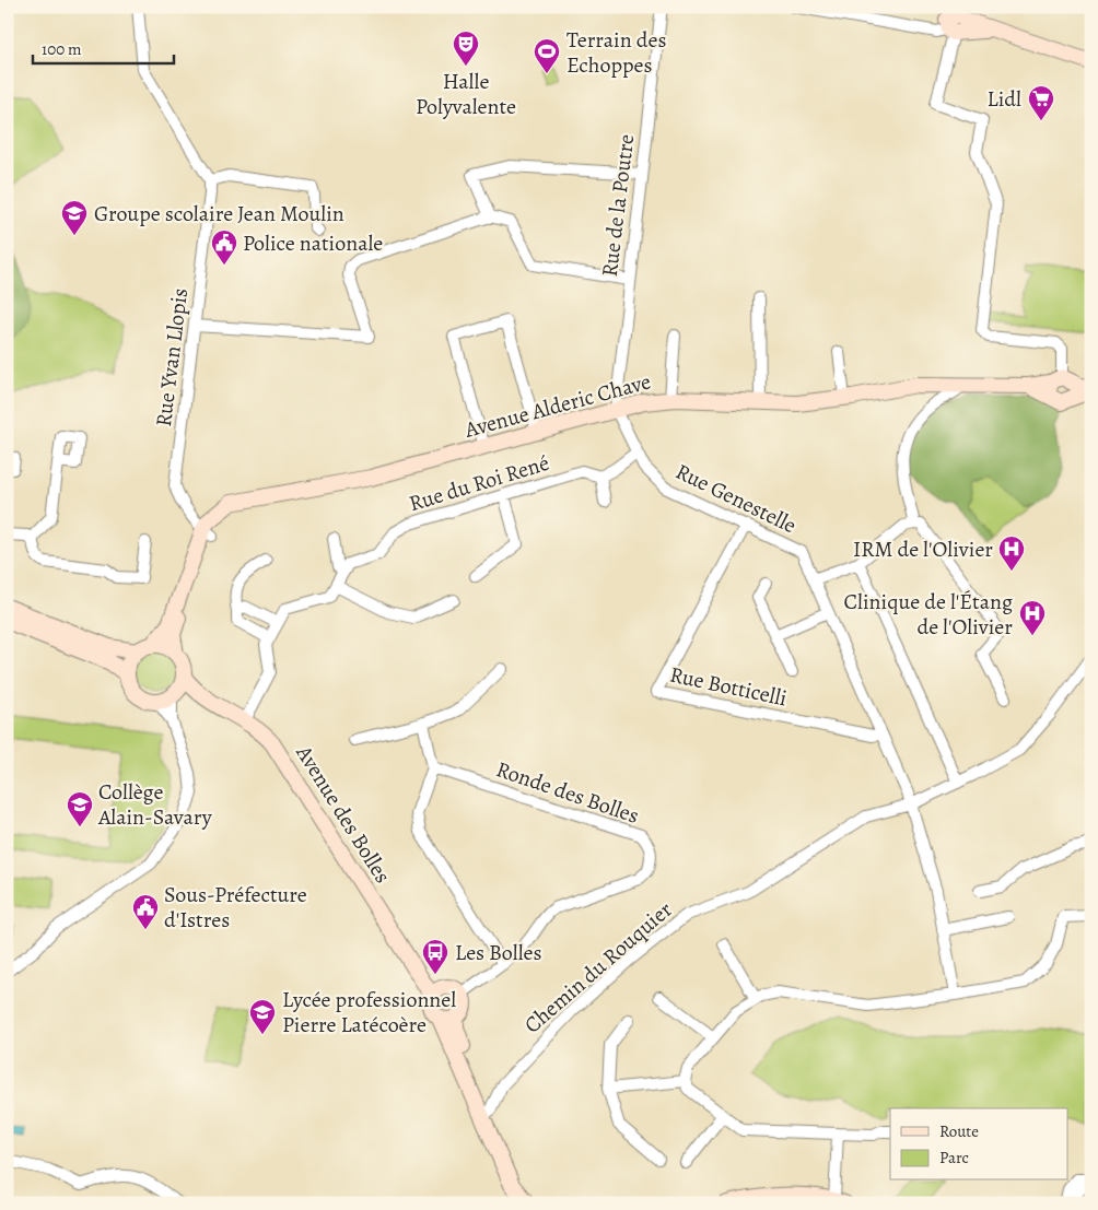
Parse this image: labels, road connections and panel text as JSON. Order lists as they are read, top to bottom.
{
  "streets": {
    "main road": ["Avenue Alderic Chave", "Avenue des Bolles"],
    "street": [
      "Rue de la Poutre",
      "Rue Yvan Llopis",
      "Rue du Roi René",
      "Rue Genestelle",
      "Rue Botticelli",
      "Ronde des Bolles",
      "Chemin du Rouquier"
    ]
  },
  "crossings": [
    ["Rue de la Poutre", "Avenue Alderic Chave"],
    ["Rue de la Poutre", "Rue Genestelle"],
    ["Rue Yvan Llopis", "Avenue Alderic Chave"],
    ["Avenue Alderic Chave", "Rue Genestelle"],
    ["Avenue Alderic Chave", "Avenue des Bolles"],
    ["Rue Genestelle", "Rue Botticelli"],
    ["Rue Genestelle", "Chemin du Rouquier"],
    ["Ronde des Bolles", "Avenue des Bolles"]
  ],
  "places": {
    "theatre": ["Halle Polyvalente"],
    "sports": ["Terrain des Echoppes"],
    "supermarket": ["Lidl"],
    "school or university": ["Groupe scolaire Jean Moulin", "Collège Alain-Savary", "Lycée professionnel Pierre Latécoère"],
    "public building": ["Police nationale", "Sous-Préfecture d'Istres"],
    "hospital": ["IRM de l'Olivier", "Clinique de l'Étang de l'Olivier"],
    "bus stop": ["Les Bolles"]
  },
  "legend": ["Route", "Parc"],
  "scale_bar": "100 m"
}
